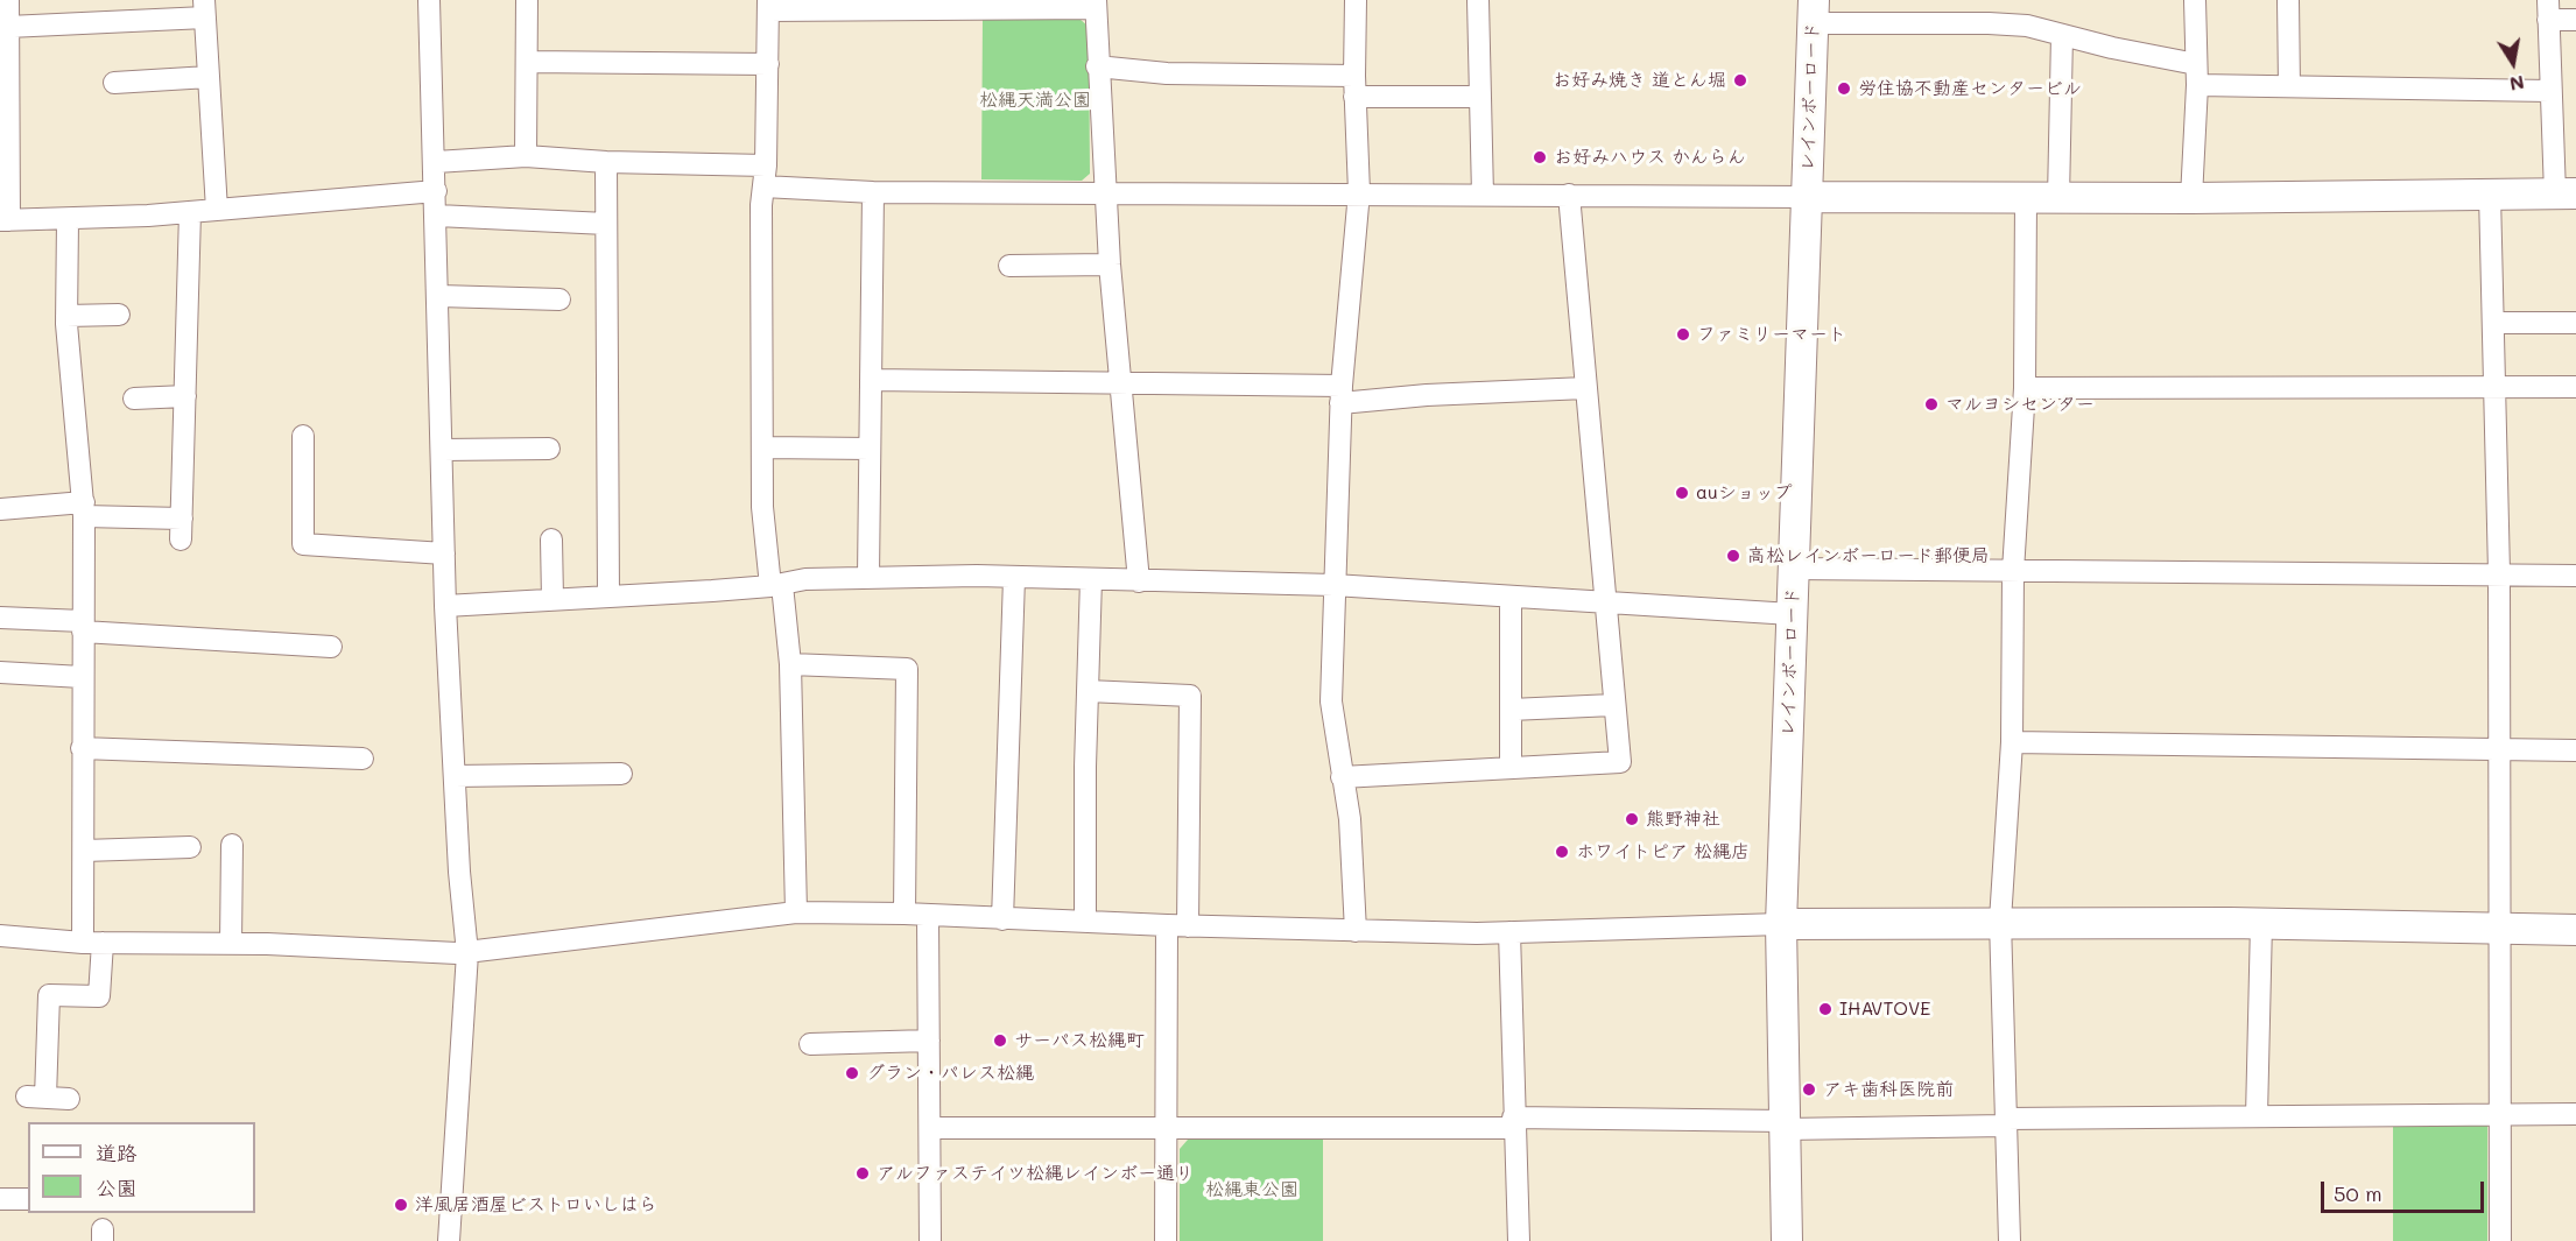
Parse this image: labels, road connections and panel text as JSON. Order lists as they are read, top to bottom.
{
  "streets": {
    "street": ["レインボーロード"]
  },
  "parks": ["松縄天満公園", "松縄東公園"],
  "places": [
    "お好み焼き 道とん堀",
    "労住協不動産センタービル",
    "お好みハウス かんらん",
    "ファミリーマート",
    "マルヨシセンター",
    "auショップ",
    "高松レインボーロード郵便局",
    "熊野神社",
    "ホワイトピア 松縄店",
    "IHAVTOVE",
    "サーパス松縄町",
    "グラン・パレス松縄",
    "アキ歯科医院前",
    "アルファステイツ松縄レインボー通り",
    "洋風居酒屋ビストロいしはら"
  ],
  "legend": ["道路", "公園"],
  "scale_bar": "50 m",
  "north": "bottom"
}
